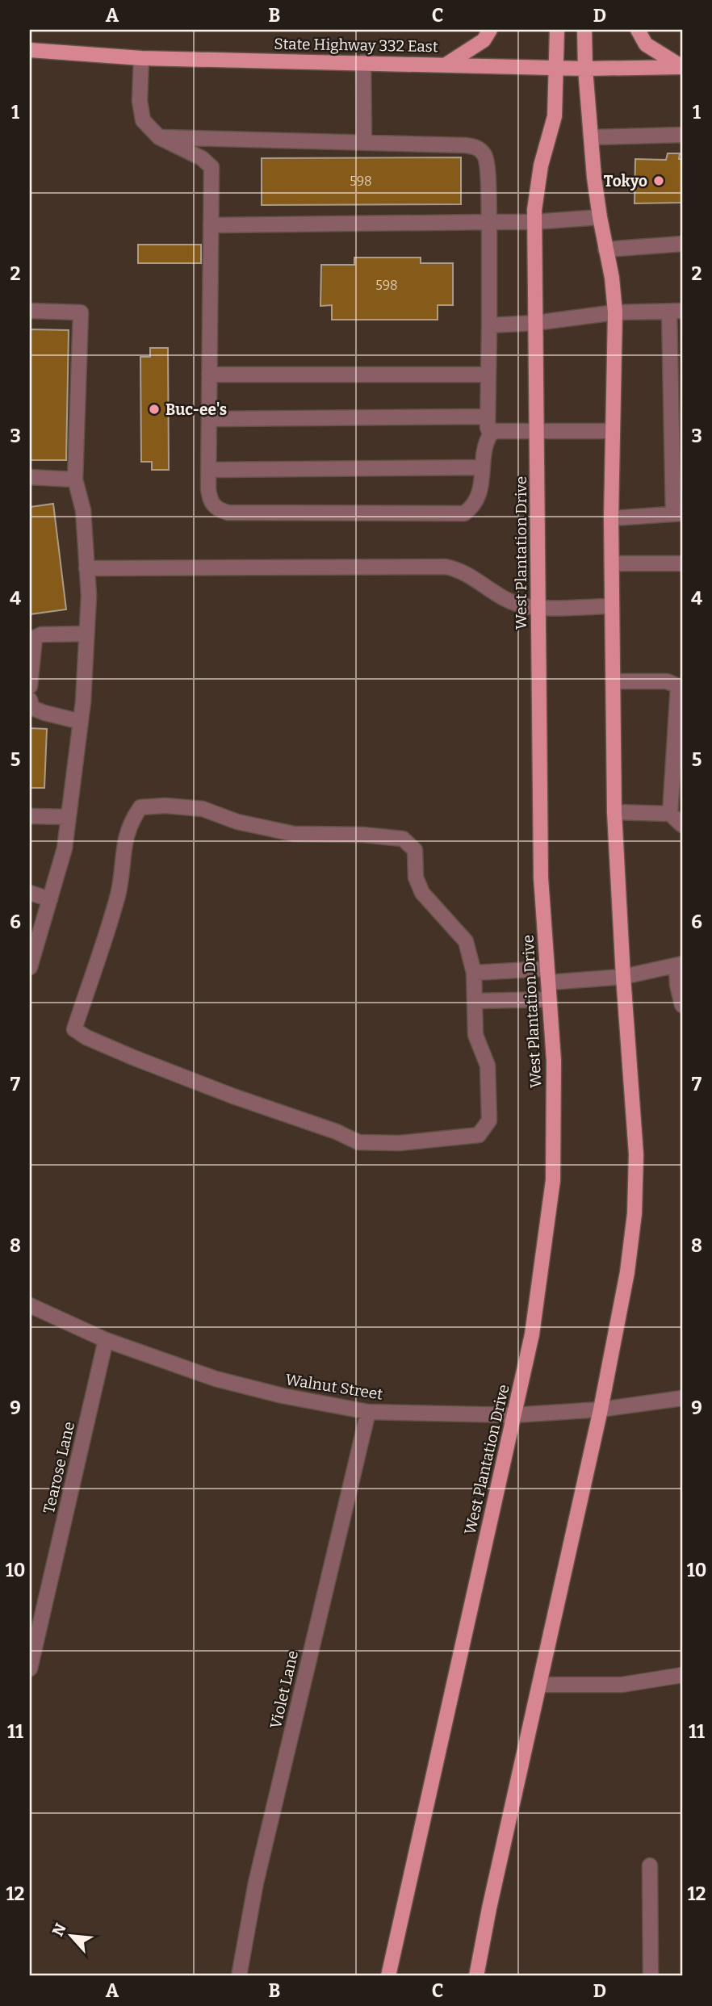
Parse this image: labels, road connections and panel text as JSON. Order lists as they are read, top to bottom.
{
  "streets": {
    "main road": ["State Highway 332 East", "West Plantation Drive"],
    "street": ["Walnut Street", "Tearose Lane", "Violet Lane"]
  },
  "crossings": [
    ["State Highway 332 East", "West Plantation Drive"],
    ["West Plantation Drive", "Walnut Street"],
    ["Walnut Street", "Tearose Lane"],
    ["Walnut Street", "Violet Lane"]
  ],
  "places": ["Tokyo", "Buc-ee's"],
  "house_numbers": ["598", "598"],
  "north": "top left",
  "grid": {
    "columns": [
      "A",
      "B",
      "C",
      "D"
    ],
    "rows": [
      "1",
      "2",
      "3",
      "4",
      "5",
      "6",
      "7",
      "8",
      "9",
      "10",
      "11",
      "12"
    ]
  }
}
